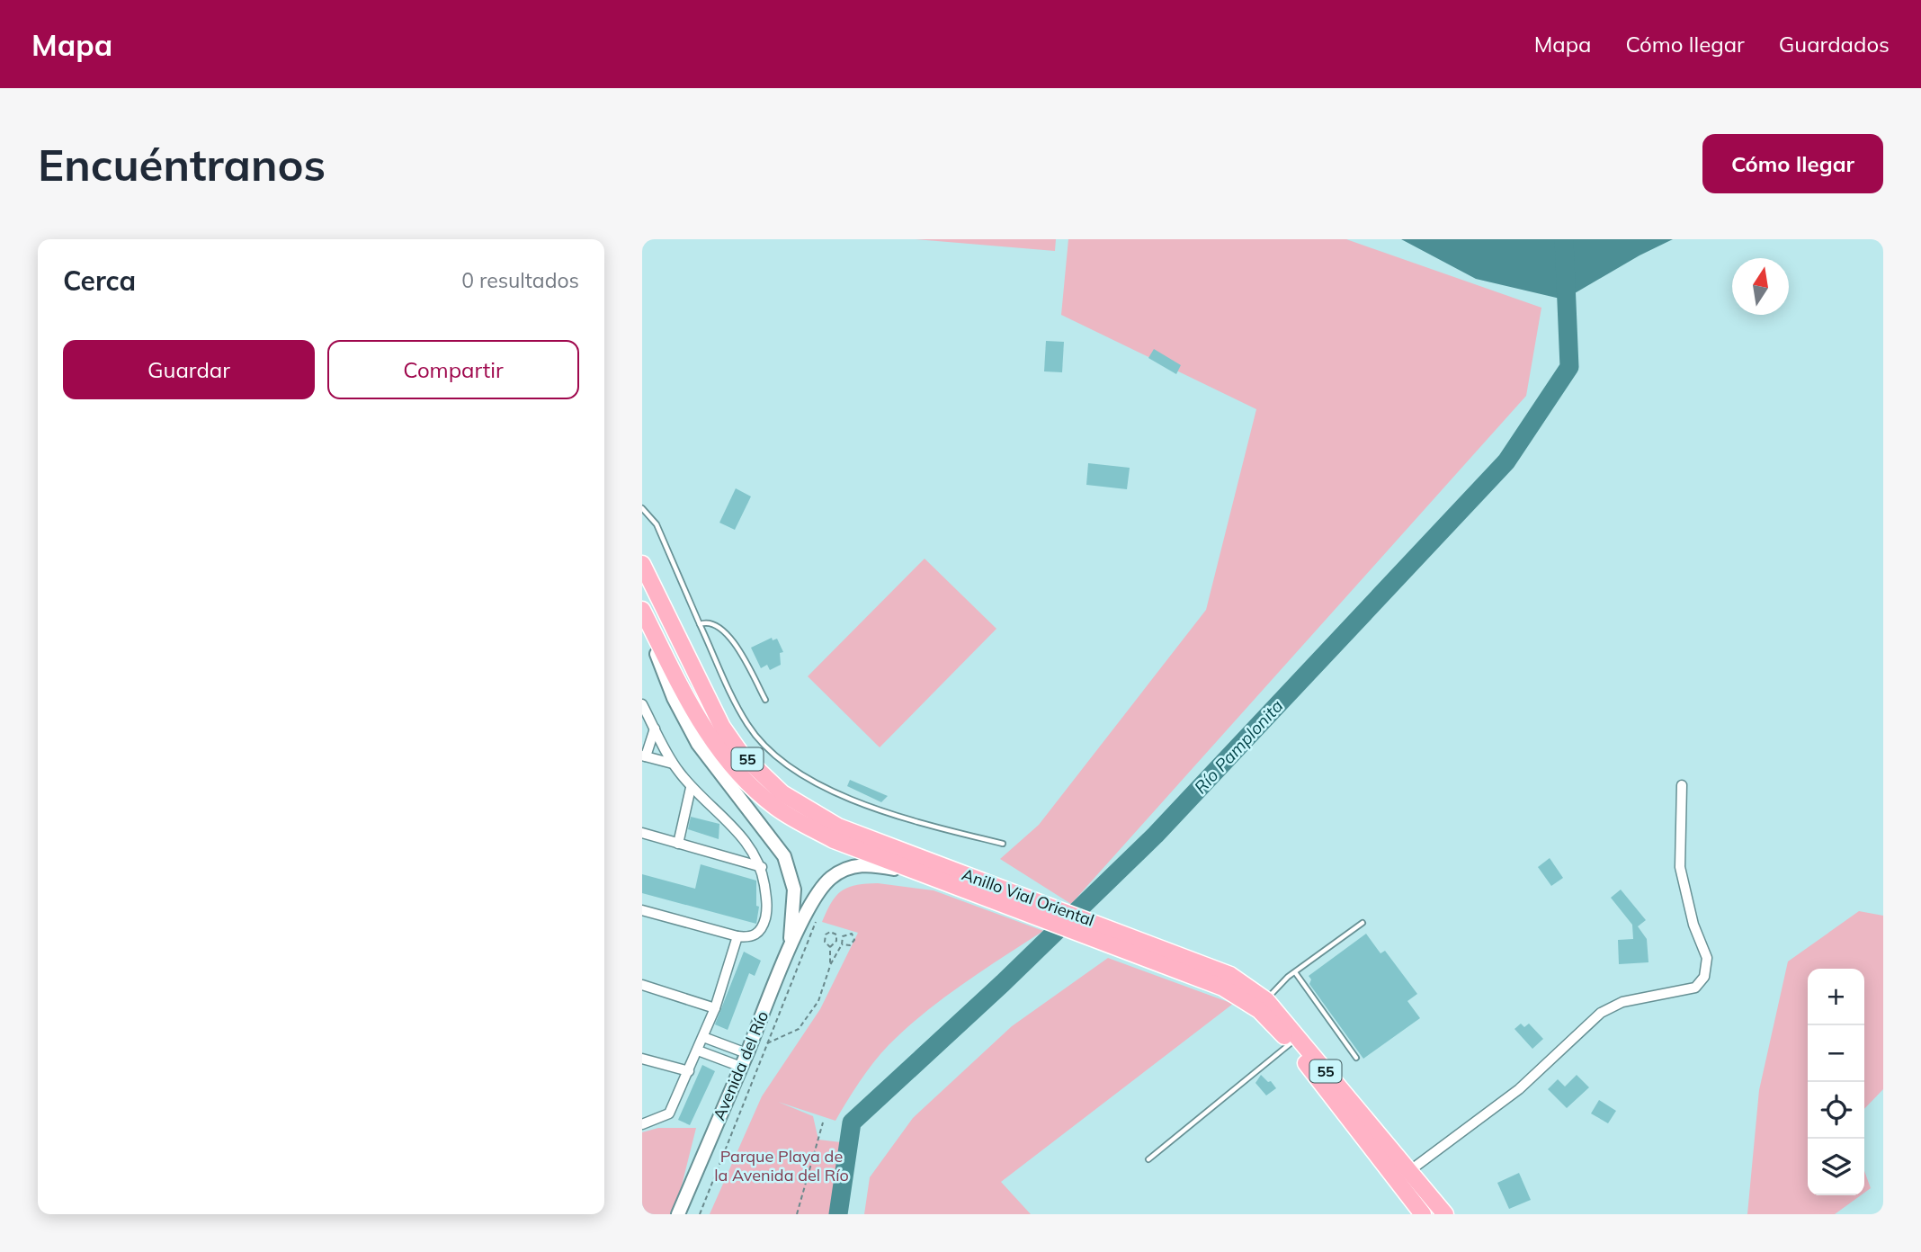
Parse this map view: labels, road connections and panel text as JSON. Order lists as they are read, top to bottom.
{
  "streets": {
    "highway": ["55", "Anillo Vial Oriental"],
    "main road": ["Avenida del Río"]
  },
  "crossings": [
    ["Anillo Vial Oriental", "Avenida del Río"]
  ],
  "water": ["Río Pamplonita"],
  "parks": ["Parque Playa de la Avenida del Río"],
  "north": "top",
  "page": {
    "header": "Mapa",
    "nav": ["Mapa", "Cómo llegar", "Guardados"],
    "buttons": [
      "Cómo llegar",
      ["Guardar", "Compartir"]
    ],
    "title": "Encuéntranos",
    "heading": ["Cerca", "0 resultados"],
    "map_buttons": ["+", "−"]
  }
}
